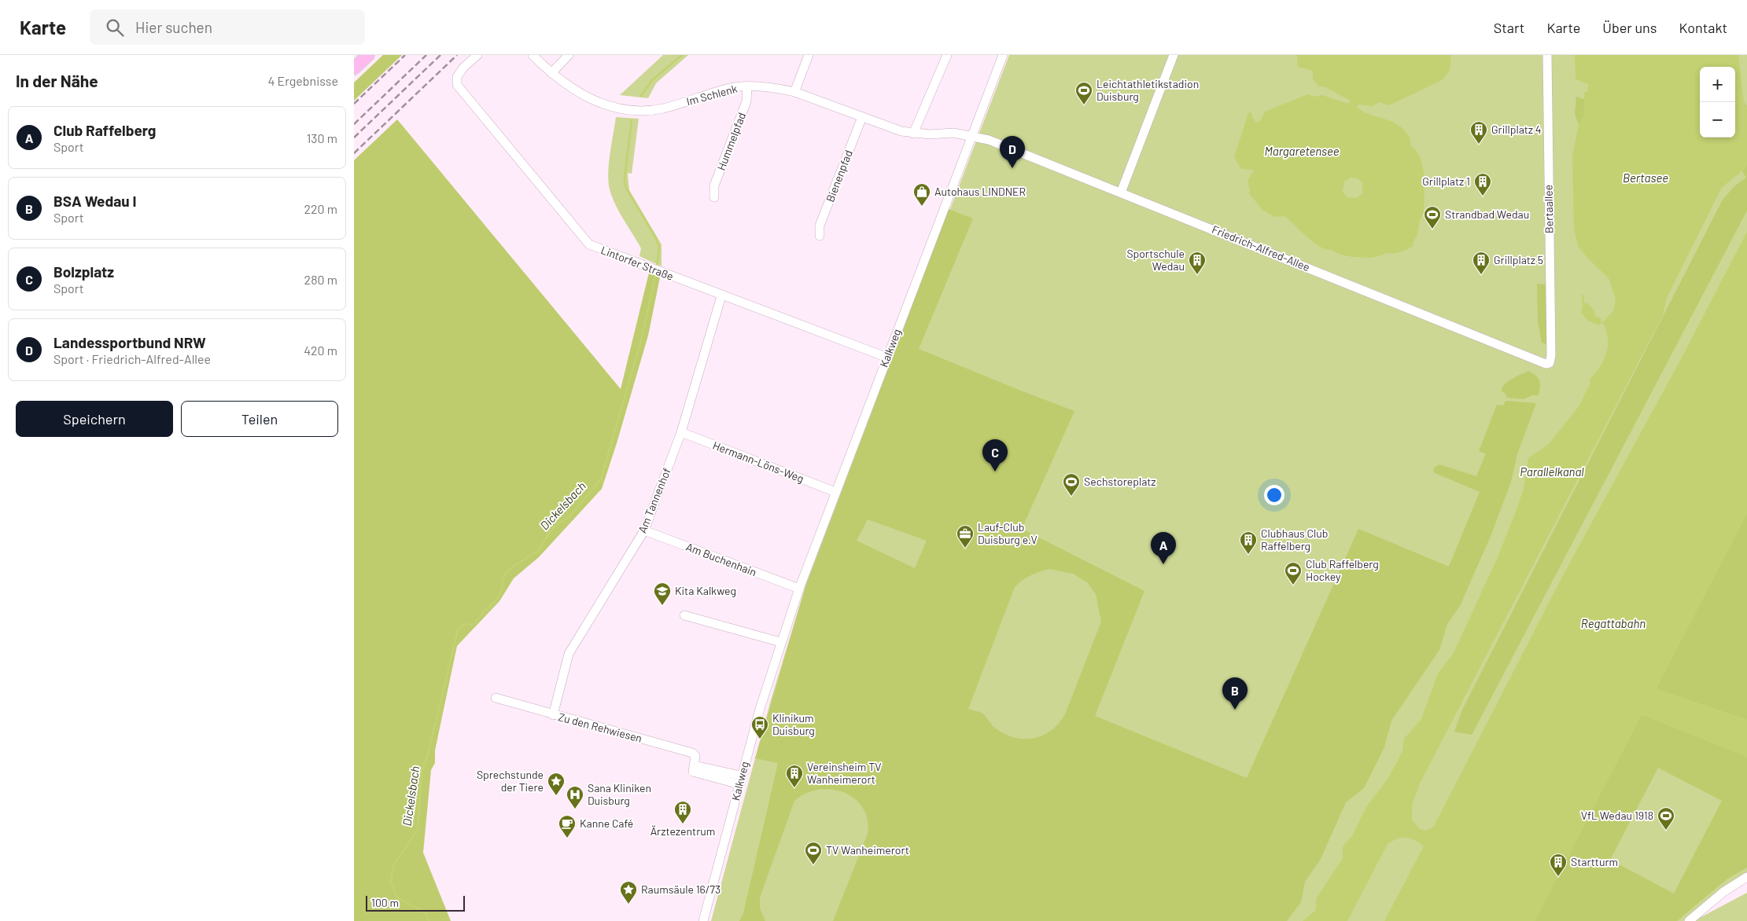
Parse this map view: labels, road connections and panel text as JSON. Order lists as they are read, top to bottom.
{
  "streets": {
    "street": [
      "Im Schlenk",
      "Hummelpfad",
      "Bienenpfad",
      "Bertaallee",
      "Friedrich-Alfred-Allee",
      "Lintorfer Straße",
      "Kalkweg",
      "Hermann-Löns-Weg",
      "Am Tannenhof",
      "Am Buchenhain",
      "Zu den Rehwiesen"
    ]
  },
  "crossings": [
    ["Im Schlenk", "Hummelpfad"],
    ["Im Schlenk", "Bienenpfad"],
    ["Im Schlenk", "Friedrich-Alfred-Allee"],
    ["Im Schlenk", "Kalkweg"],
    ["Bertaallee", "Friedrich-Alfred-Allee"],
    ["Friedrich-Alfred-Allee", "Kalkweg"],
    ["Lintorfer Straße", "Kalkweg"],
    ["Lintorfer Straße", "Am Tannenhof"],
    ["Kalkweg", "Hermann-Löns-Weg"],
    ["Kalkweg", "Am Buchenhain"],
    ["Kalkweg", "Zu den Rehwiesen"],
    ["Hermann-Löns-Weg", "Am Tannenhof"],
    ["Am Tannenhof", "Am Buchenhain"],
    ["Am Tannenhof", "Zu den Rehwiesen"]
  ],
  "water": [
    "Margaretensee",
    "Bertasee",
    "Parallelkanal",
    "Dickelsbach",
    "Regattabahn"
  ],
  "places": {
    "sports": [
      "Leichtathletikstadion Duisburg",
      "Strandbad Wedau",
      "Sechstoreplatz",
      "Club Raffelberg Hockey",
      "VfL Wedau 1918",
      "TV Wanheimerort"
    ],
    "building": [
      "Grillplatz 4",
      "Grillplatz 1",
      "Sportschule Wedau",
      "Grillplatz 5",
      "Clubhaus Club Raffelberg",
      "Vereinsheim TV Wanheimerort",
      "Ärztezentrum",
      "Startturm"
    ],
    "shop": ["Autohaus LINDNER"],
    "office": ["Lauf-Club Duisburg e.V"],
    "school or university": ["Kita Kalkweg"],
    "bus stop": ["Klinikum Duisburg"],
    "place": ["Sprechstunde der Tiere", "Raumsäule 16/73"],
    "hospital": ["Sana Kliniken Duisburg"],
    "cafe": ["Kanne Café"]
  },
  "scale_bar": "100 m",
  "page": {
    "header": "Karte",
    "search": "Hier suchen",
    "nav": [
      "Start",
      "Karte",
      "Über uns",
      "Kontakt"
    ],
    "heading": ["In der Nähe", "4 Ergebnisse"],
    "map_buttons": ["+", "−"],
    "list": [
      {
        "mark": "A",
        "name": "Club Raffelberg",
        "note": "Sport",
        "value": "130 m"
      },
      {
        "mark": "B",
        "name": "BSA Wedau I",
        "note": "Sport",
        "value": "220 m"
      },
      {
        "mark": "C",
        "name": "Bolzplatz",
        "note": "Sport",
        "value": "280 m"
      },
      {
        "mark": "D",
        "name": "Landessportbund NRW",
        "note": "Sport · Friedrich-Alfred-Allee",
        "value": "420 m"
      }
    ],
    "pins": [
      "D",
      "C",
      "A",
      "B"
    ],
    "buttons": ["Speichern", "Teilen"],
    "scale": "100 m"
  }
}
